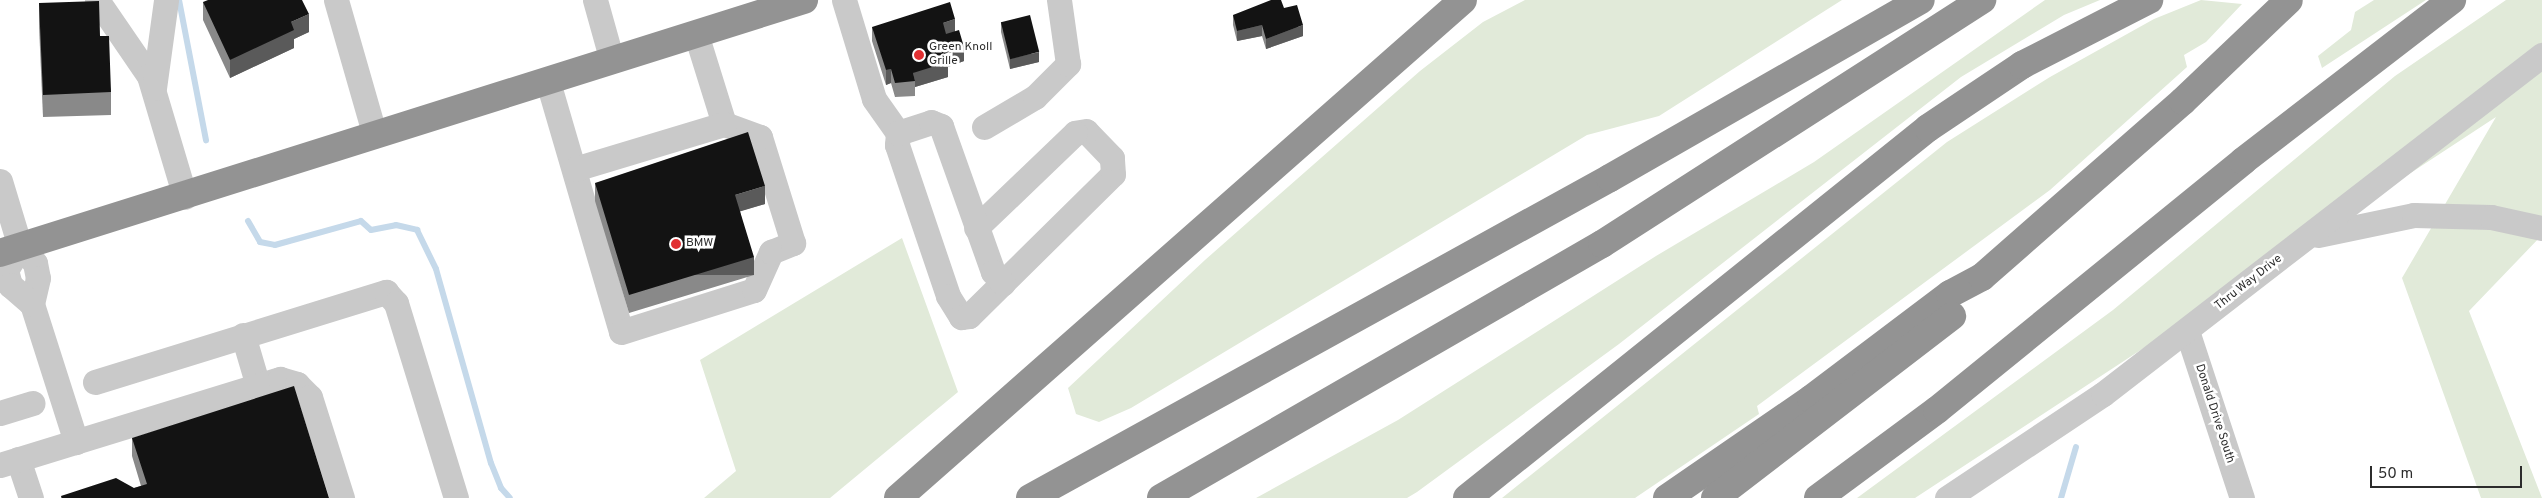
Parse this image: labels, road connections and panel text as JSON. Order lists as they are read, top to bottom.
{
  "streets": {
    "street": ["Thru Way Drive", "Donald Drive South"]
  },
  "crossings": [
    ["Thru Way Drive", "Donald Drive South"]
  ],
  "places": ["Green Knoll Grille", "BMW"],
  "scale_bar": "50 m"
}
